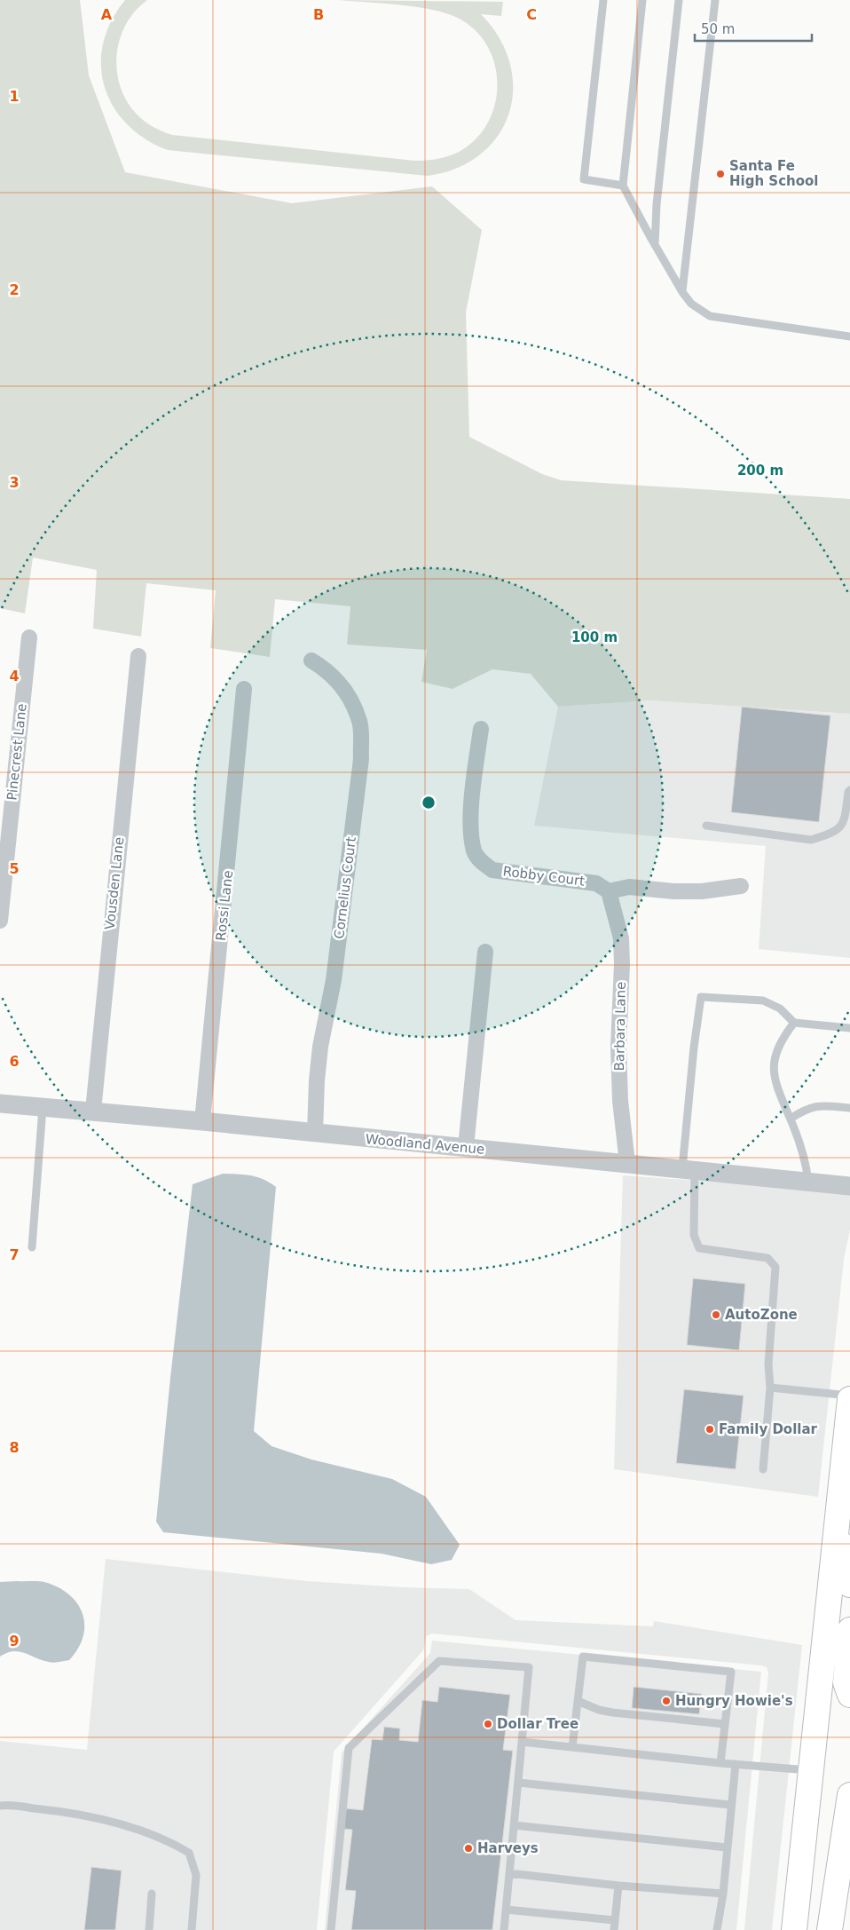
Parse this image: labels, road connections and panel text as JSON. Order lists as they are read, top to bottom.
{
  "streets": {
    "street": [
      "Pinecrest Lane",
      "Robby Court",
      "Vousden Lane",
      "Cornelius Court",
      "Rossi Lane",
      "Barbara Lane",
      "Woodland Avenue"
    ]
  },
  "crossings": [
    ["Robby Court", "Barbara Lane"],
    ["Vousden Lane", "Woodland Avenue"],
    ["Cornelius Court", "Woodland Avenue"],
    ["Rossi Lane", "Woodland Avenue"],
    ["Barbara Lane", "Woodland Avenue"]
  ],
  "places": [
    "Santa Fe High School",
    "AutoZone",
    "Family Dollar",
    "Hungry Howie's",
    "Dollar Tree",
    "Harveys"
  ],
  "scale_bar": "50 m",
  "grid": {
    "columns": ["A", "B", "C"],
    "rows": [
      "1",
      "2",
      "3",
      "4",
      "5",
      "6",
      "7",
      "8",
      "9"
    ]
  },
  "rings": ["200 m", "100 m"]
}
